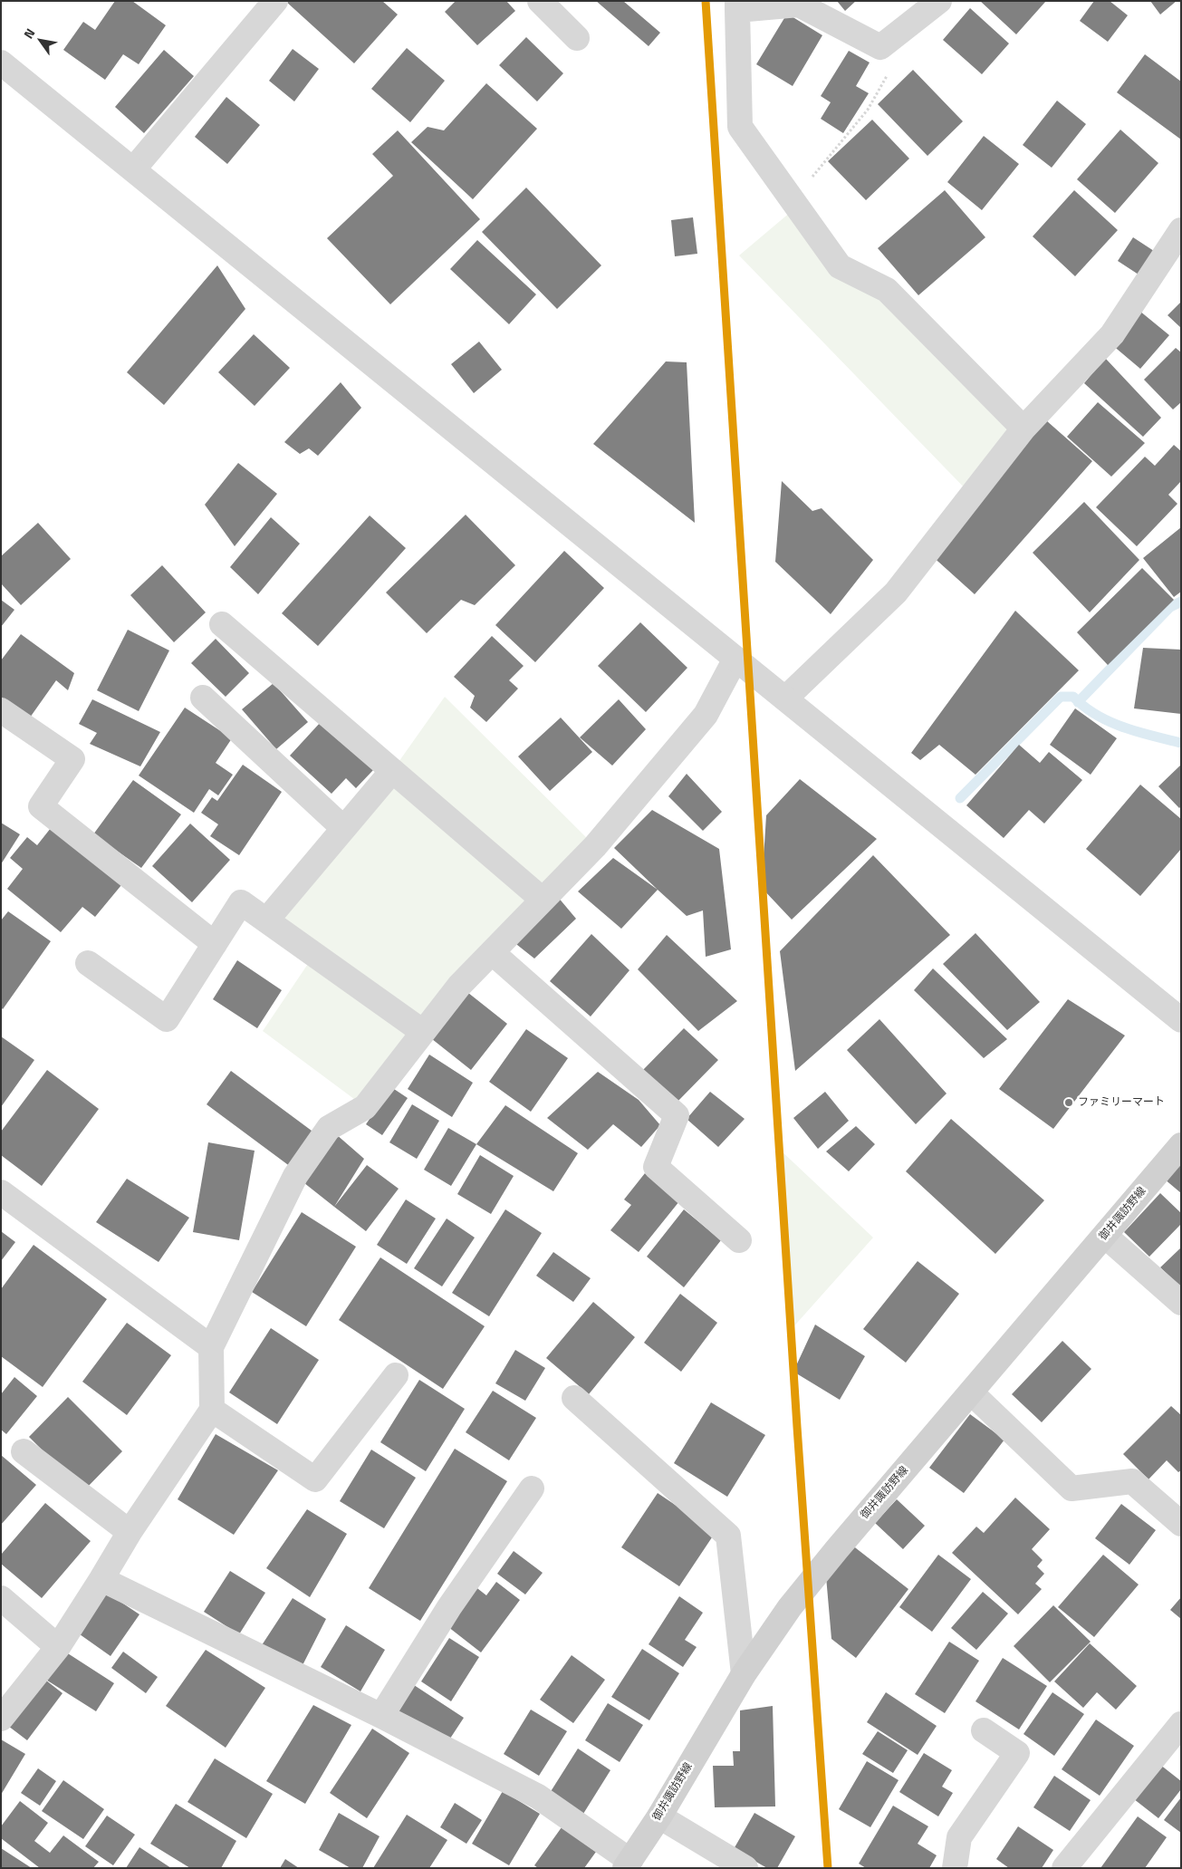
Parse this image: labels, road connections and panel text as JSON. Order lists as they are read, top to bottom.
{
  "streets": {
    "main road": ["御井諏訪野線"]
  },
  "places": ["ファミリーマート"],
  "north": "top left"
}
